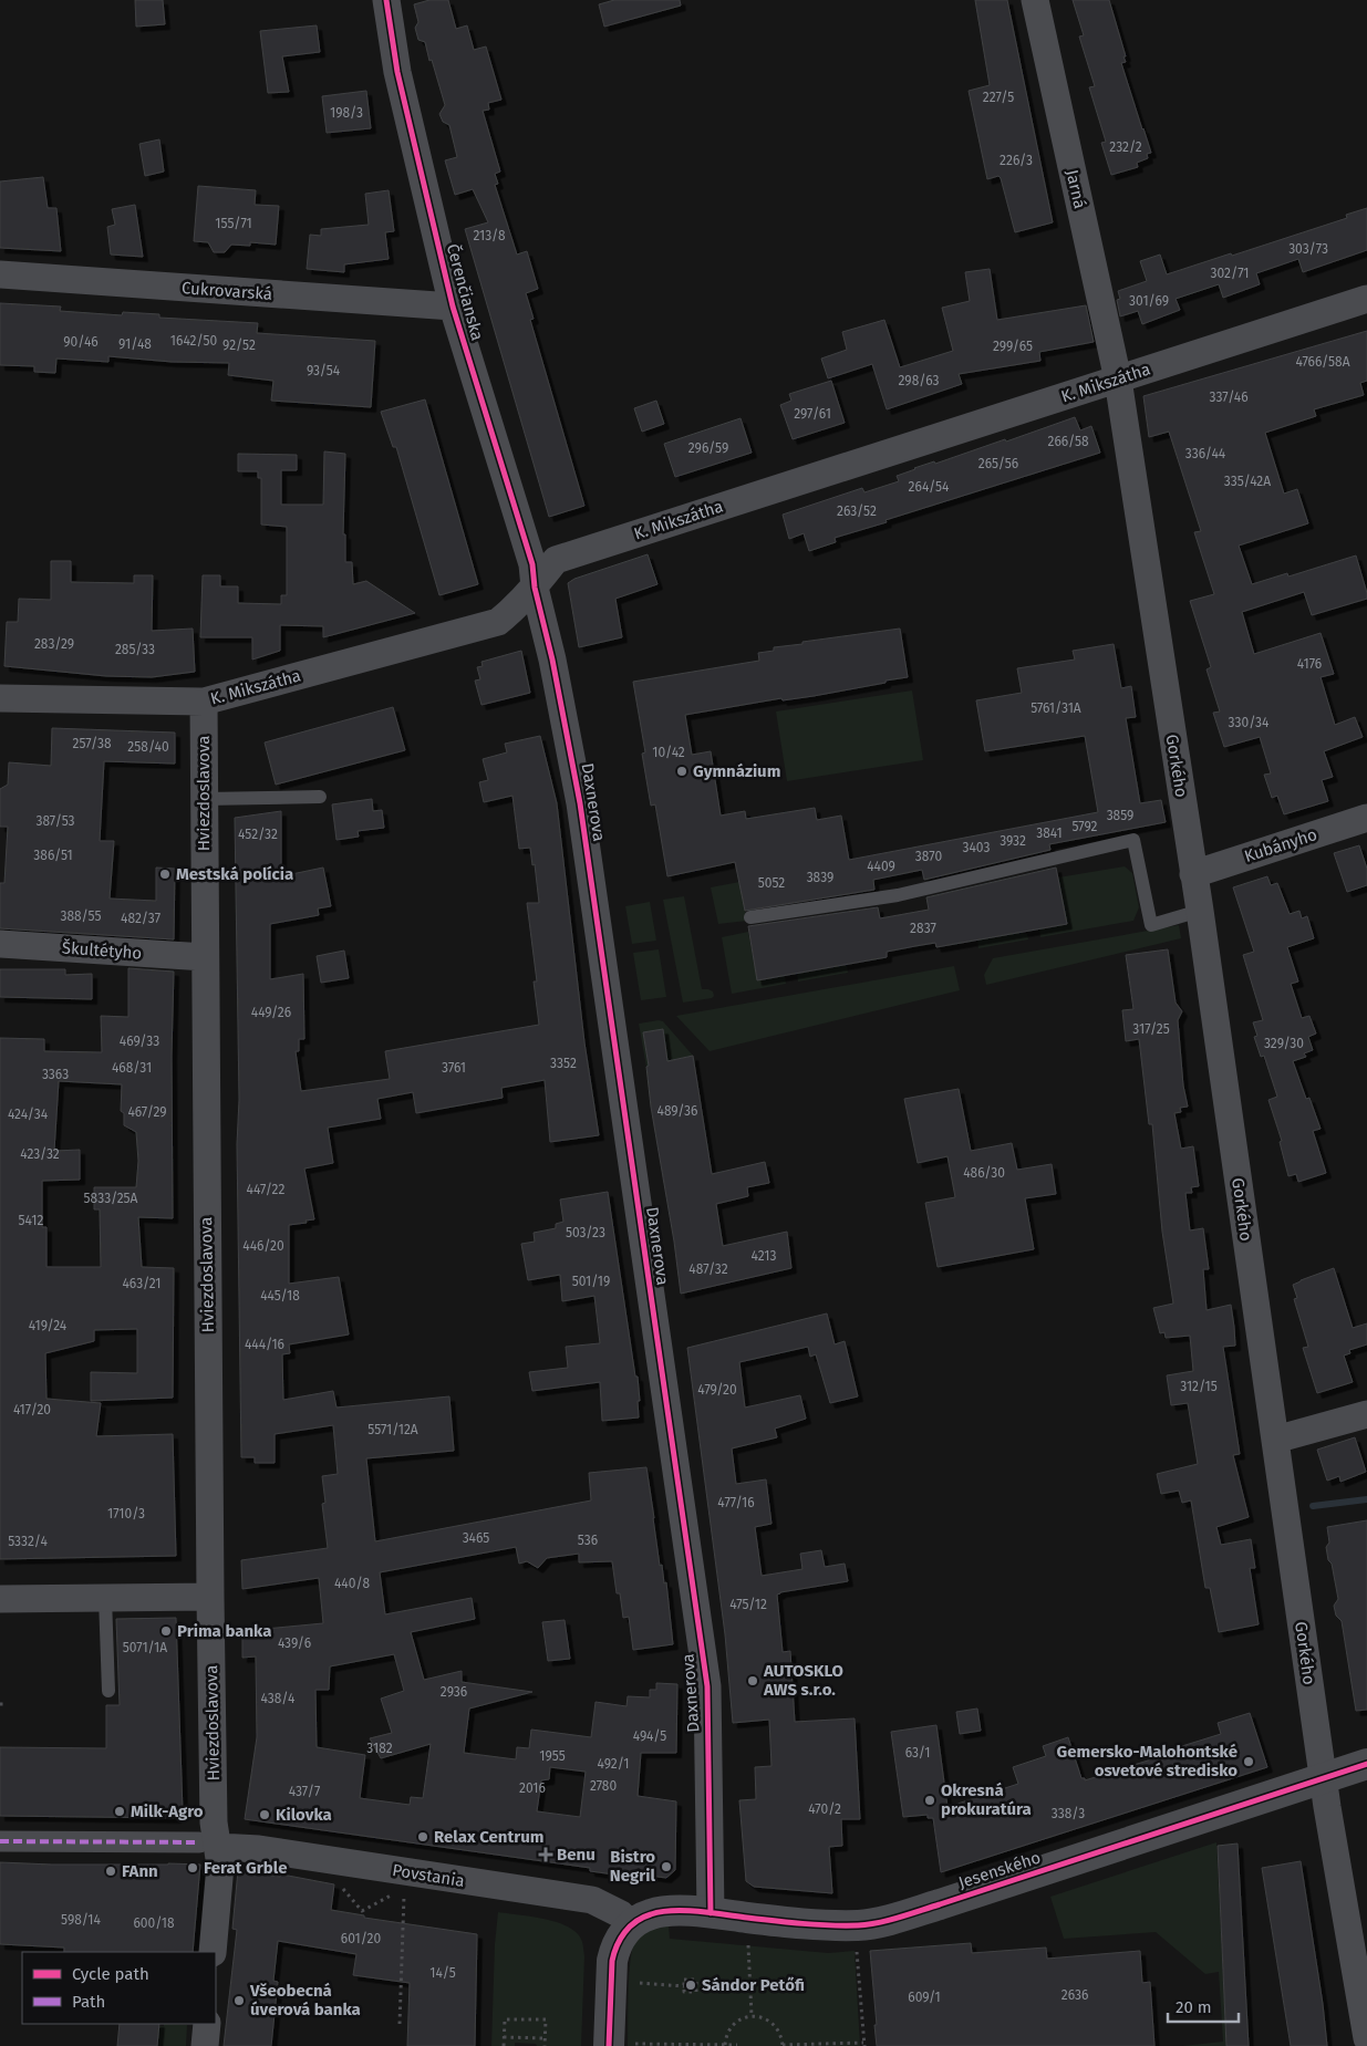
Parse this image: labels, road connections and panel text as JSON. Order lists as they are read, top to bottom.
{
  "streets": {
    "street": [
      "Jarná",
      "Cukrovarská",
      "Čerenčianska",
      "K. Mikszátha",
      "Gorkého",
      "Hviezdoslavova",
      "Daxnerova",
      "Kubányho",
      "Škultétyho",
      "Jesenského",
      "Povstania"
    ]
  },
  "crossings": [
    ["Jarná", "K. Mikszátha"],
    ["Jarná", "Gorkého"],
    ["Cukrovarská", "Čerenčianska"],
    ["Čerenčianska", "K. Mikszátha"],
    ["Čerenčianska", "Daxnerova"],
    ["K. Mikszátha", "Gorkého"],
    ["K. Mikszátha", "Hviezdoslavova"],
    ["K. Mikszátha", "Daxnerova"],
    ["Gorkého", "Kubányho"],
    ["Gorkého", "Jesenského"],
    ["Hviezdoslavova", "Škultétyho"],
    ["Hviezdoslavova", "Povstania"],
    ["Daxnerova", "Jesenského"],
    ["Jesenského", "Povstania"]
  ],
  "places": {
    "other": [
      "Gymnázium",
      "Mestská polícia",
      "Prima banka",
      "AUTOSKLO AWS s.r.o.",
      "Gemersko-Malohontské osvetové stredisko",
      "Okresná prokuratúra",
      "Milk-Agro",
      "Kilovka",
      "Relax Centrum",
      "Bistro Negril",
      "Ferat Grble",
      "FAnn",
      "Sándor Petőfi",
      "Všeobecná úverová banka"
    ],
    "health": ["Benu"]
  },
  "house_numbers": [
    "227/5",
    "198/3",
    "232/2",
    "226/3",
    "155/71",
    "213/8",
    "303/73",
    "302/71",
    "301/69",
    "1642/50",
    "90/46",
    "91/48",
    "92/52",
    "299/65",
    "4766/58A",
    "93/54",
    "298/63",
    "337/46",
    "297/61",
    "266/58",
    "296/59",
    "336/44",
    "265/56",
    "335/42A",
    "264/54",
    "263/52",
    "283/29",
    "285/33",
    "4176",
    "5761/31A",
    "330/34",
    "257/38",
    "258/40",
    "10/42",
    "3859",
    "387/53",
    "5792",
    "3841",
    "452/32",
    "3932",
    "3403",
    "386/51",
    "3870",
    "4409",
    "3839",
    "5052",
    "388/55",
    "482/37",
    "2837",
    "449/26",
    "317/25",
    "469/33",
    "329/30",
    "3352",
    "468/31",
    "3761",
    "3363",
    "489/36",
    "467/29",
    "424/34",
    "423/32",
    "486/30",
    "447/22",
    "5833/25A",
    "5412",
    "503/23",
    "446/20",
    "4213",
    "487/32",
    "501/19",
    "463/21",
    "445/18",
    "419/24",
    "444/16",
    "312/15",
    "479/20",
    "417/20",
    "5571/12A",
    "477/16",
    "1710/3",
    "3465",
    "536",
    "5332/4",
    "440/8",
    "475/12",
    "439/6",
    "5071/1A",
    "2936",
    "438/4",
    "494/5",
    "3182",
    "63/1",
    "1955",
    "492/1",
    "2780",
    "2016",
    "437/7",
    "470/2",
    "338/3",
    "598/14",
    "600/18",
    "601/20",
    "14/5",
    "2636",
    "609/1"
  ],
  "legend": ["Cycle path", "Path"],
  "scale_bar": "20 m"
}
